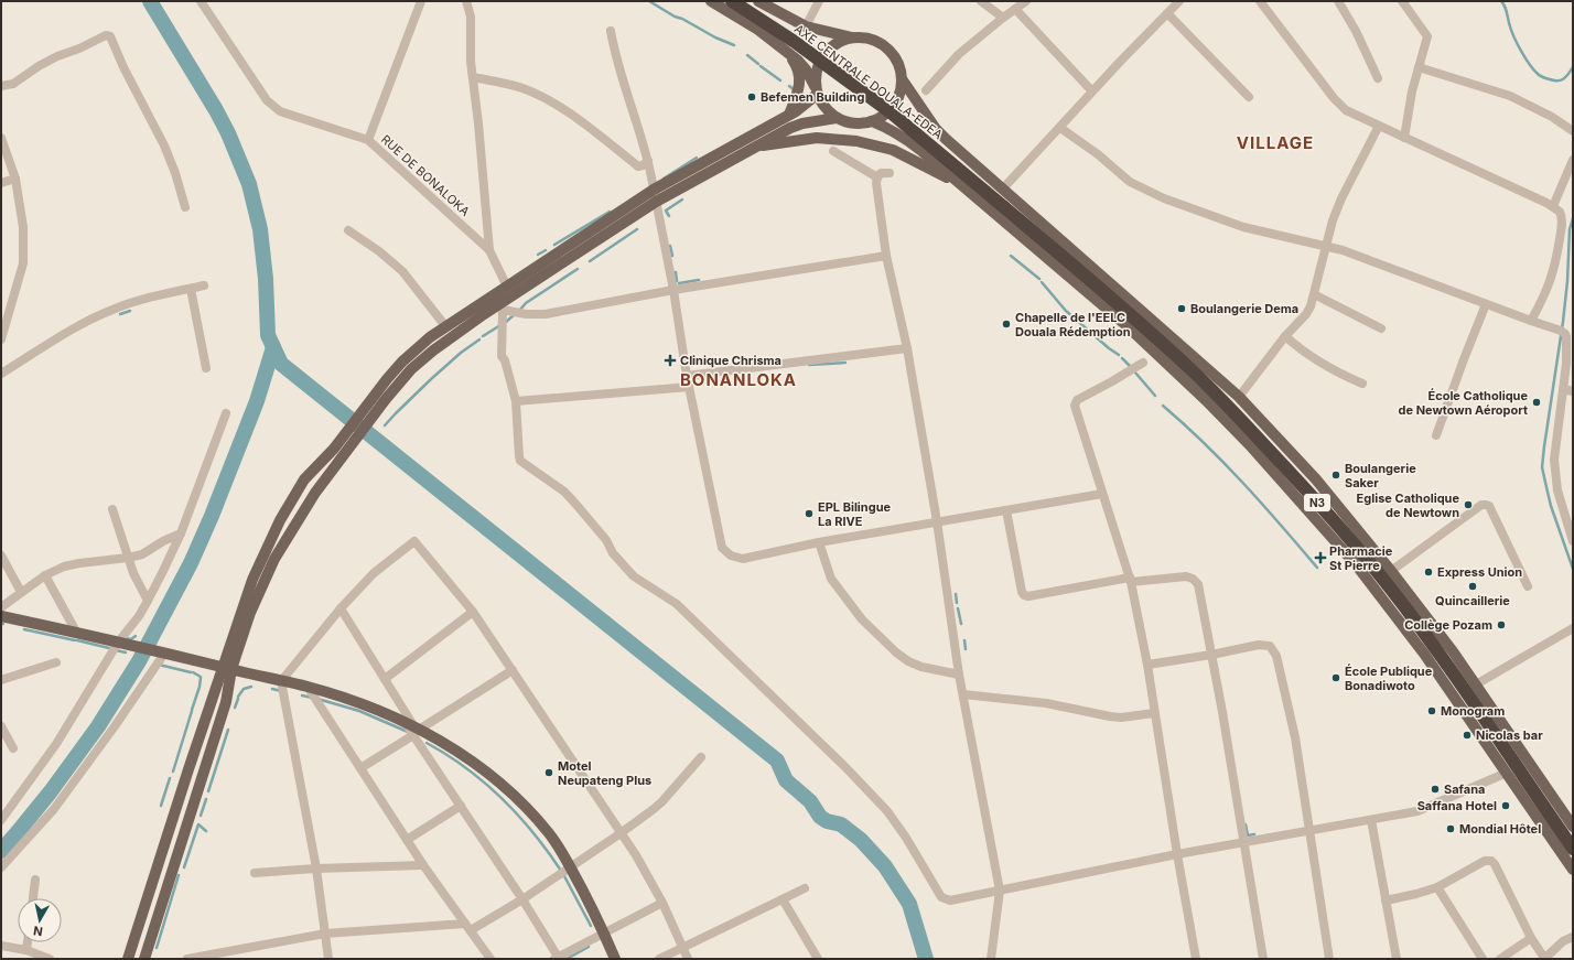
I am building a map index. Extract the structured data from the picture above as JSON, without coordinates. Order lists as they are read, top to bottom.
{
  "streets": {
    "highway": ["AXE CENTRALE DOUALA-EDEA", "N3"],
    "street": ["RUE DE BONALOKA"]
  },
  "districts": ["VILLAGE", "BONANLOKA"],
  "places": {
    "other": [
      "Befemen Building",
      "Boulangerie Dema",
      "Chapelle de l'EELC Douala Rédemption",
      "École Catholique de Newtown Aéroport",
      "Boulangerie Saker",
      "Eglise Catholique de Newtown",
      "EPL Bilingue La RIVE",
      "Express Union",
      "Quincaillerie",
      "Collège Pozam",
      "École Publique Bonadiwoto",
      "Monogram",
      "Nicolas bar",
      "Motel Neupateng Plus",
      "Safana",
      "Saffana Hotel",
      "Mondial Hôtel"
    ],
    "health": ["Clinique Chrisma", "Pharmacie St Pierre"]
  },
  "north": "bottom"
}
